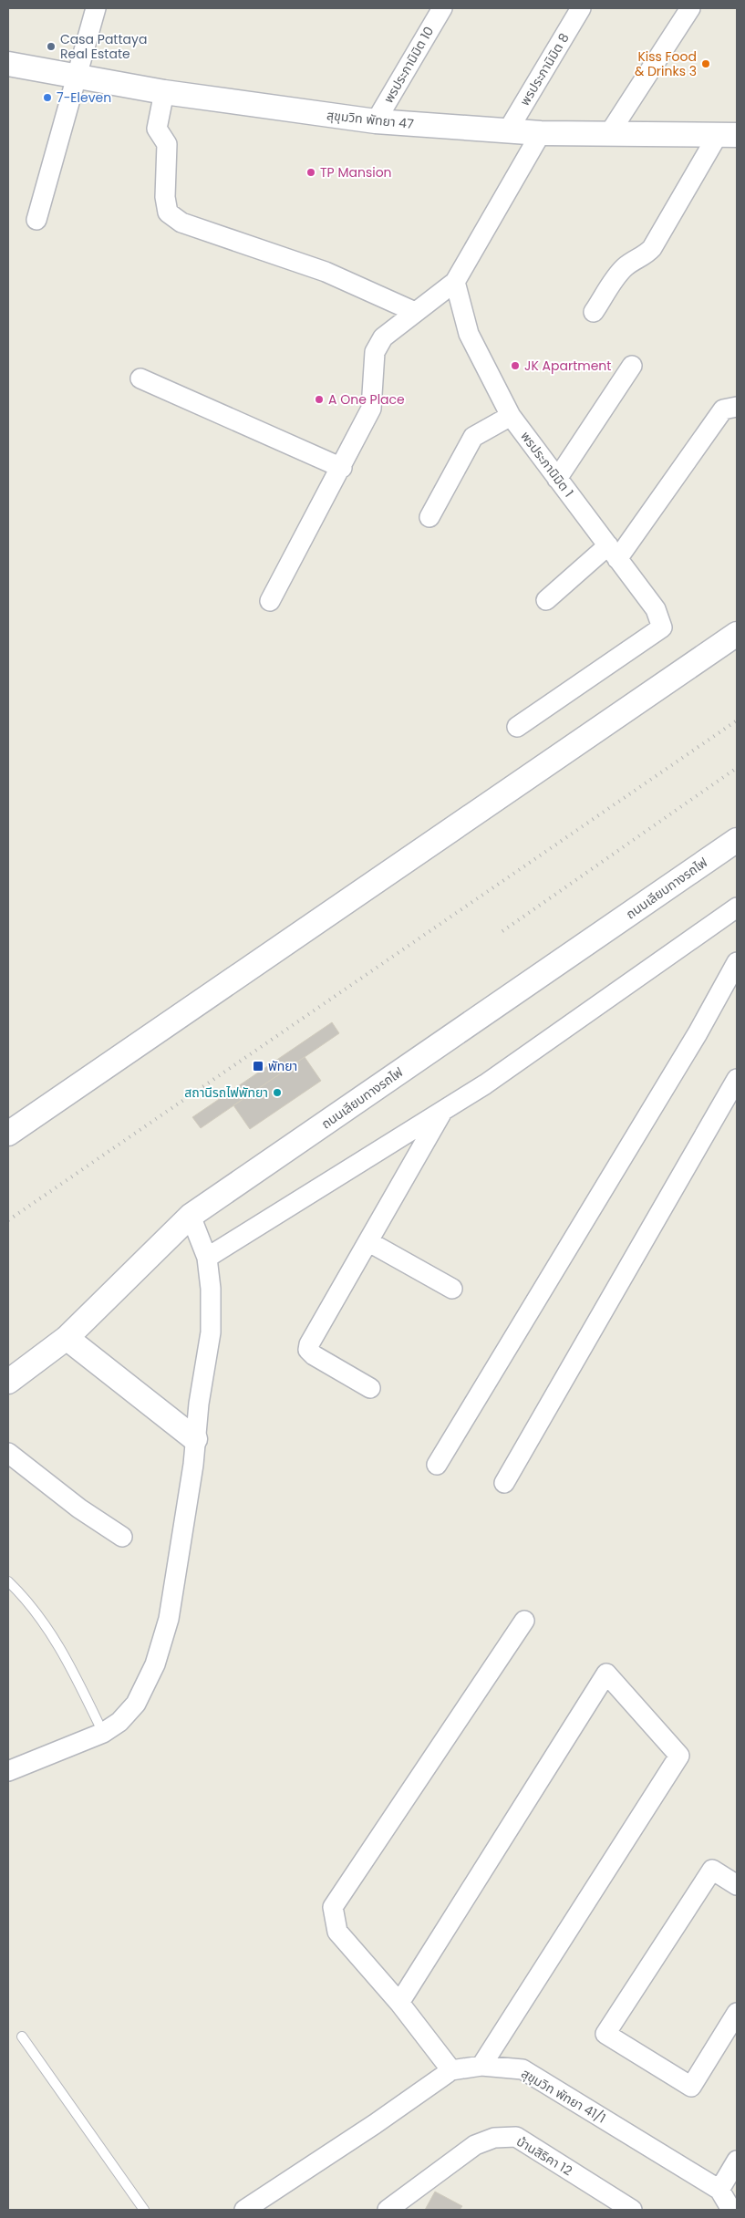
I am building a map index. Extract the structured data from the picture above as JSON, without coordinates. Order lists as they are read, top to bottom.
{
  "streets": {
    "street": [
      "พรประภานิมิต 10",
      "พรประภานิมิต 8",
      "สุขุมวิท พัทยา 47",
      "พรประภานิมิต 1",
      "ถนนเลียบทางรถไฟ",
      "สุขุมวิท พัทยา 41/1",
      "บ้านสิริคา 12"
    ]
  },
  "crossings": [
    ["พรประภานิมิต 10", "สุขุมวิท พัทยา 47"],
    ["พรประภานิมิต 8", "สุขุมวิท พัทยา 47"]
  ],
  "places": {
    "other": [
      "Casa Pattaya Real Estate",
      "Kiss Food & Drinks 3",
      "7-Eleven",
      "TP Mansion",
      "JK Apartment",
      "A One Place",
      "สถานีรถไฟพัทยา"
    ],
    "transit": ["พัทยา"]
  }
}
